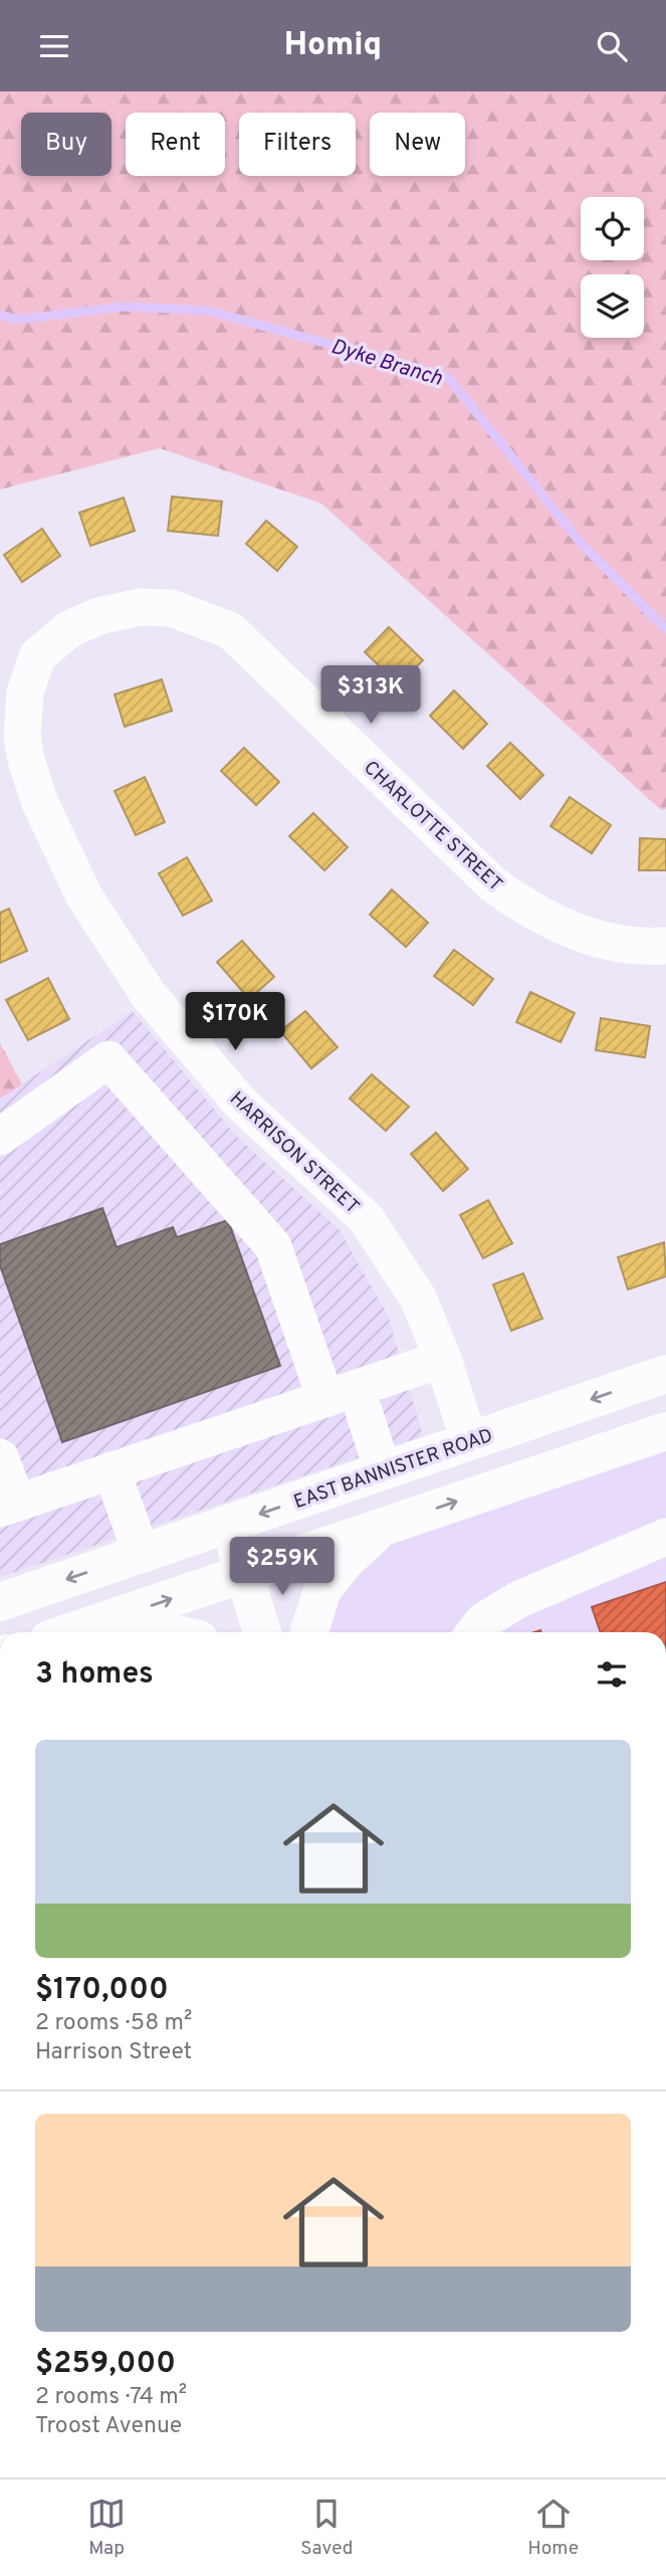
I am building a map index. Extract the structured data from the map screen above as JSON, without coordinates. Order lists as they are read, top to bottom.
{
  "streets": {
    "main road": ["EAST BANNISTER ROAD"],
    "street": ["CHARLOTTE STREET", "HARRISON STREET"]
  },
  "crossings": [
    ["CHARLOTTE STREET", "HARRISON STREET"],
    ["HARRISON STREET", "EAST BANNISTER ROAD"]
  ],
  "water": ["Dyke Branch"],
  "page": {
    "header": "Homiq",
    "chip": [
      "Buy",
      "Rent",
      "Filters",
      "New"
    ],
    "price": ["$313K", "$170K", "$259K"],
    "heading": "3 homes",
    "list": [
      {
        "name": "$170,000",
        "note": "2 rooms · 58 m² · Harrison Street"
      },
      {
        "name": "$259,000",
        "note": "2 rooms · 74 m² · Troost Avenue"
      }
    ],
    "tabs": ["Map", "Saved", "Home"]
  }
}
